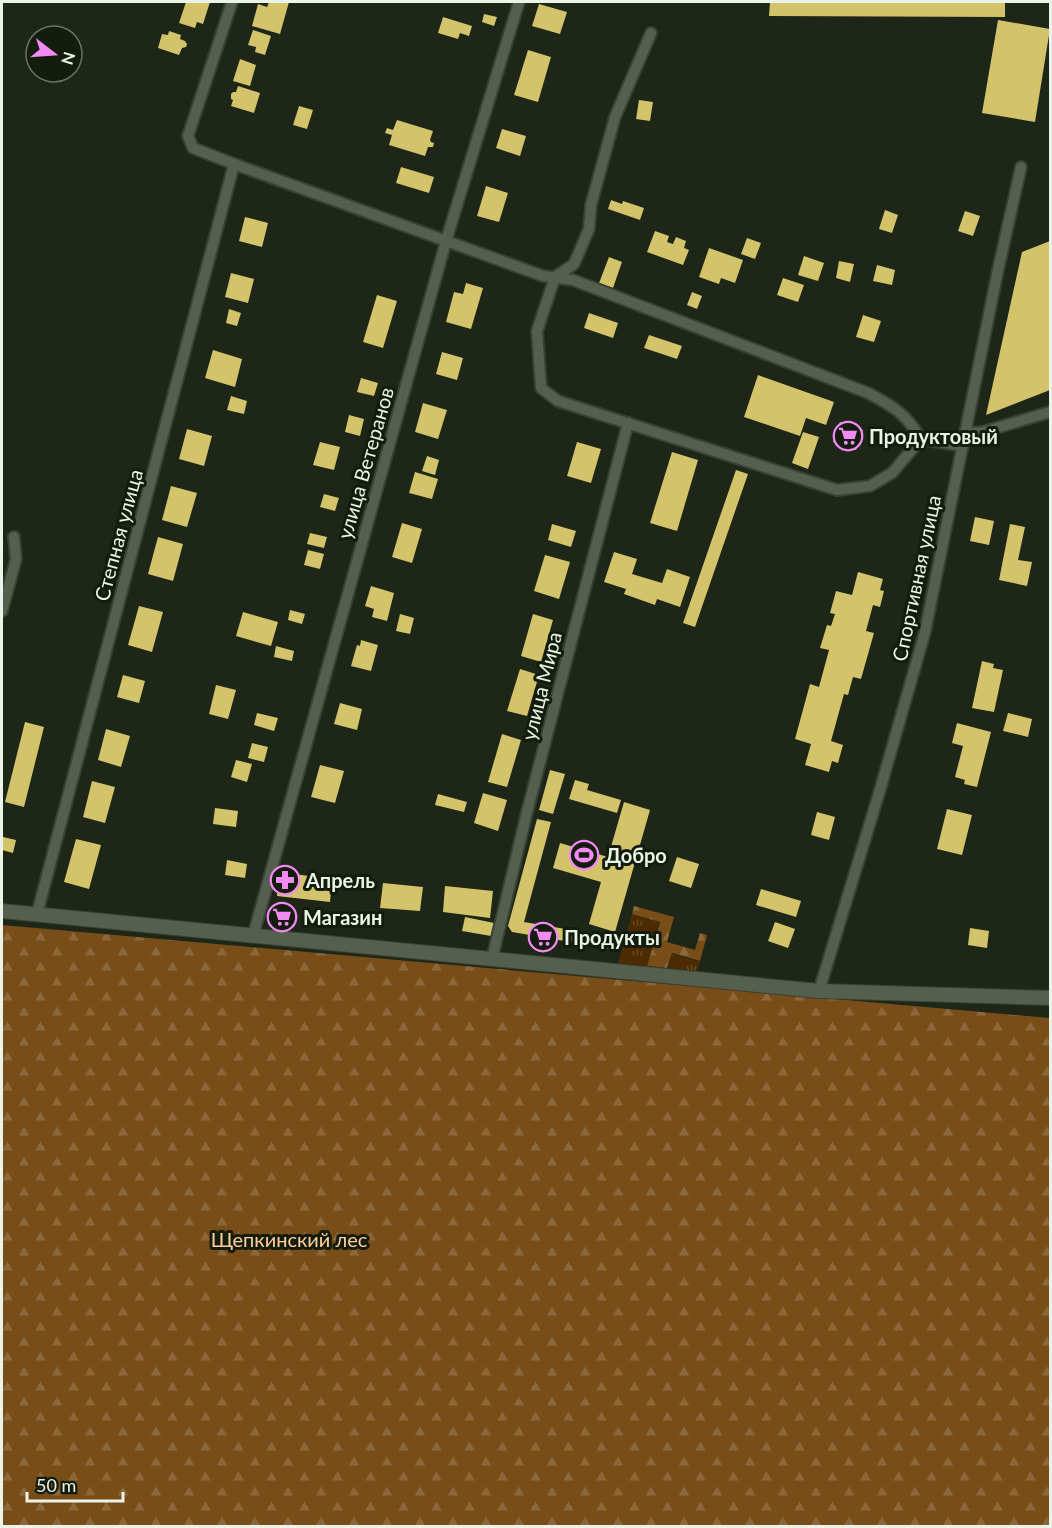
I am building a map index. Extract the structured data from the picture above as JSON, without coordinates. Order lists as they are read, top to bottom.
{
  "streets": {
    "street": [
      "улица Ветеранов",
      "Степная улица",
      "Спортивная улица",
      "улица Мира"
    ]
  },
  "parks": ["Щепкинский лес"],
  "places": {
    "supermarket": ["Продуктовый", "Магазин", "Продукты"],
    "sports": ["Добро"],
    "pharmacy": ["Апрель"]
  },
  "scale_bar": "50 m",
  "north": "right"
}
